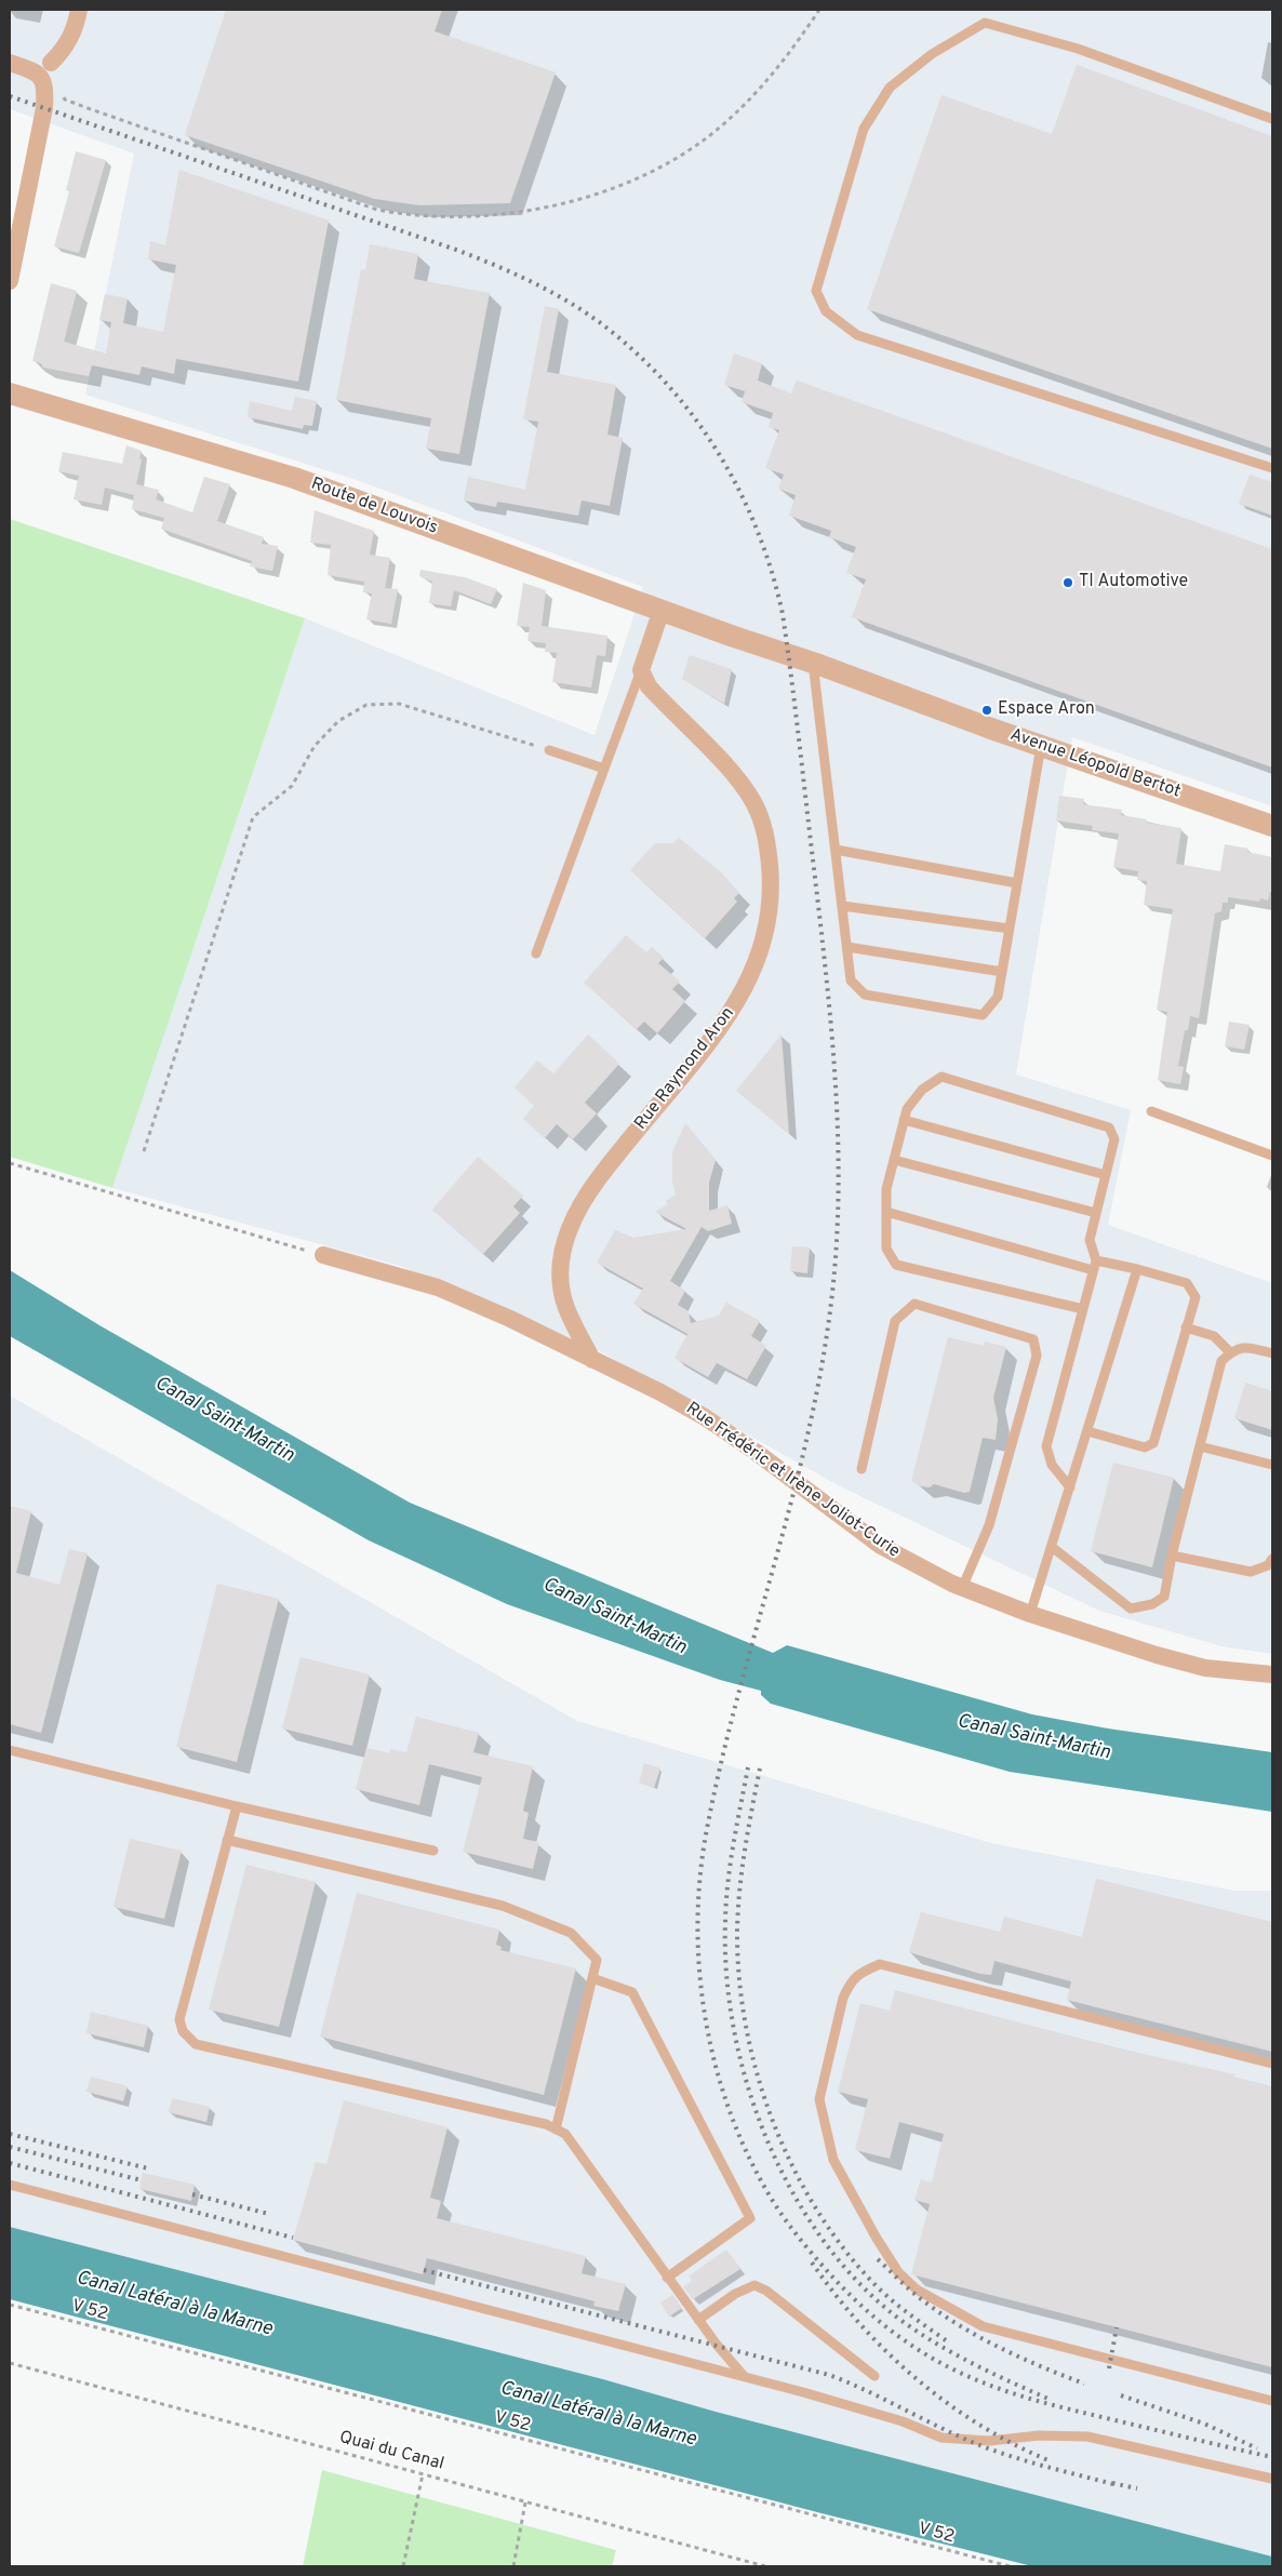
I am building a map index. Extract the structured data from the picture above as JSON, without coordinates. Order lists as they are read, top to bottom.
{
  "streets": {
    "street": [
      "Route de Louvois",
      "Avenue Léopold Bertot",
      "Rue Raymond Aron",
      "Rue Frédéric et Irène Joliot-Curie"
    ],
    "path": ["V 52", "Quai du Canal"]
  },
  "crossings": [
    ["Route de Louvois", "Avenue Léopold Bertot"],
    ["Rue Raymond Aron", "Rue Frédéric et Irène Joliot-Curie"]
  ],
  "water": ["Canal Saint-Martin", "Canal Latéral à la Marne"],
  "places": ["TI Automotive", "Espace Aron"]
}
